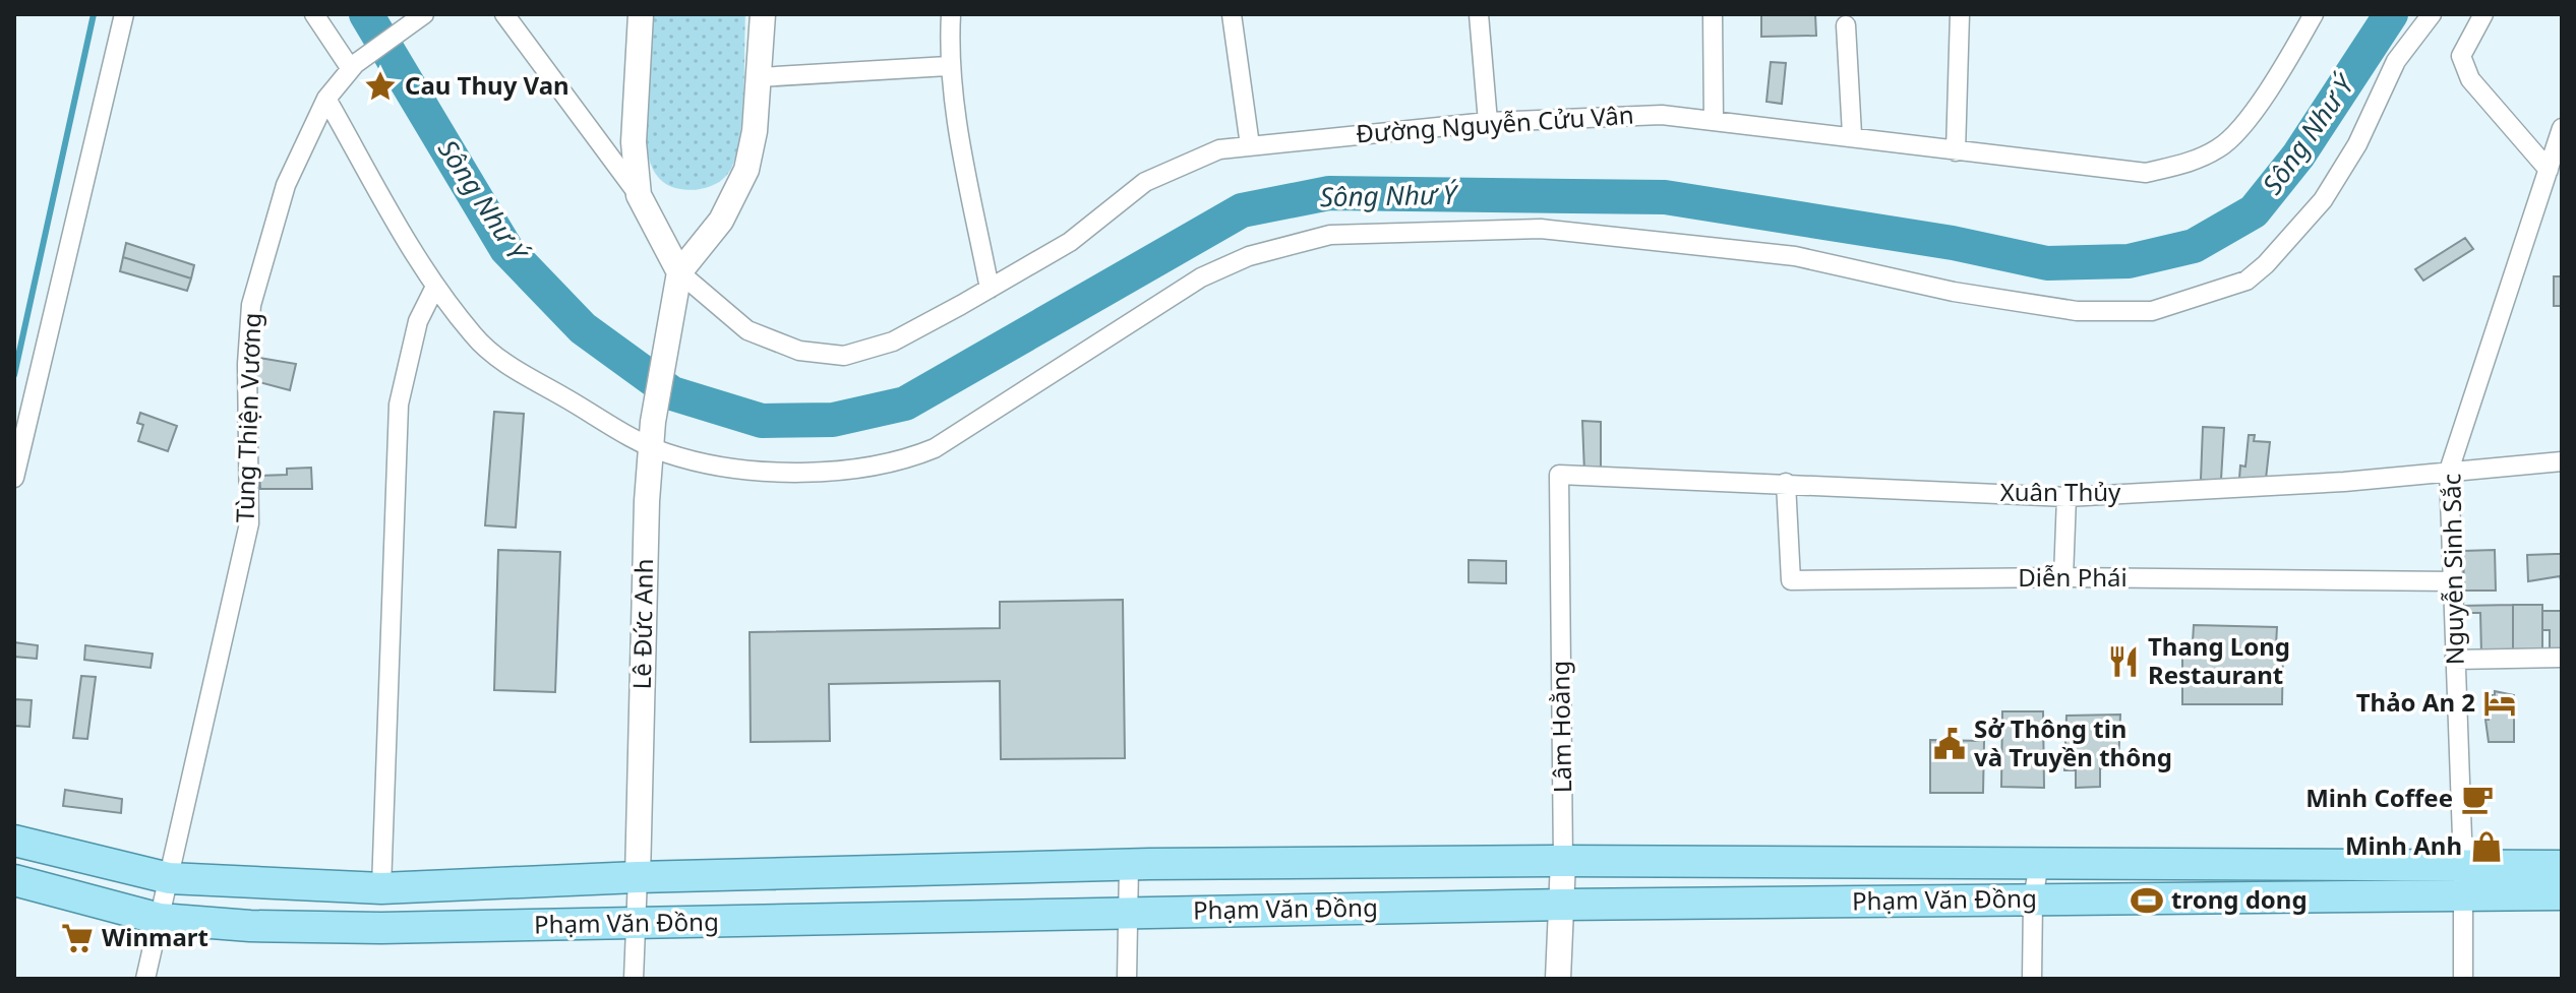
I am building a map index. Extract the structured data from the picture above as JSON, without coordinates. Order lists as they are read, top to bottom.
{
  "streets": {
    "main road": ["Phạm Văn Đồng"],
    "street": [
      "Đường Nguyễn Cửu Vân",
      "Tùng Thiện Vương",
      "Xuân Thủy",
      "Nguyễn Sinh Sắc",
      "Diễn Phái",
      "Lê Đức Anh",
      "Lâm Hoằng"
    ]
  },
  "crossings": [
    ["Đường Nguyễn Cửu Vân", "Lê Đức Anh"],
    ["Tùng Thiện Vương", "Phạm Văn Đồng"],
    ["Xuân Thủy", "Nguyễn Sinh Sắc"],
    ["Xuân Thủy", "Diễn Phái"],
    ["Xuân Thủy", "Lâm Hoằng"],
    ["Nguyễn Sinh Sắc", "Diễn Phái"],
    ["Nguyễn Sinh Sắc", "Phạm Văn Đồng"],
    ["Lê Đức Anh", "Phạm Văn Đồng"],
    ["Lâm Hoằng", "Phạm Văn Đồng"]
  ],
  "water": ["Sông Như Ý"],
  "places": {
    "place": ["Cau Thuy Van"],
    "restaurant": ["Thang Long Restaurant"],
    "hotel": ["Thảo An 2"],
    "public building": ["Sở Thông tin và Truyền thông"],
    "cafe": ["Minh Coffee"],
    "shop": ["Minh Anh"],
    "sports": ["trong dong"],
    "supermarket": ["Winmart"]
  }
}
